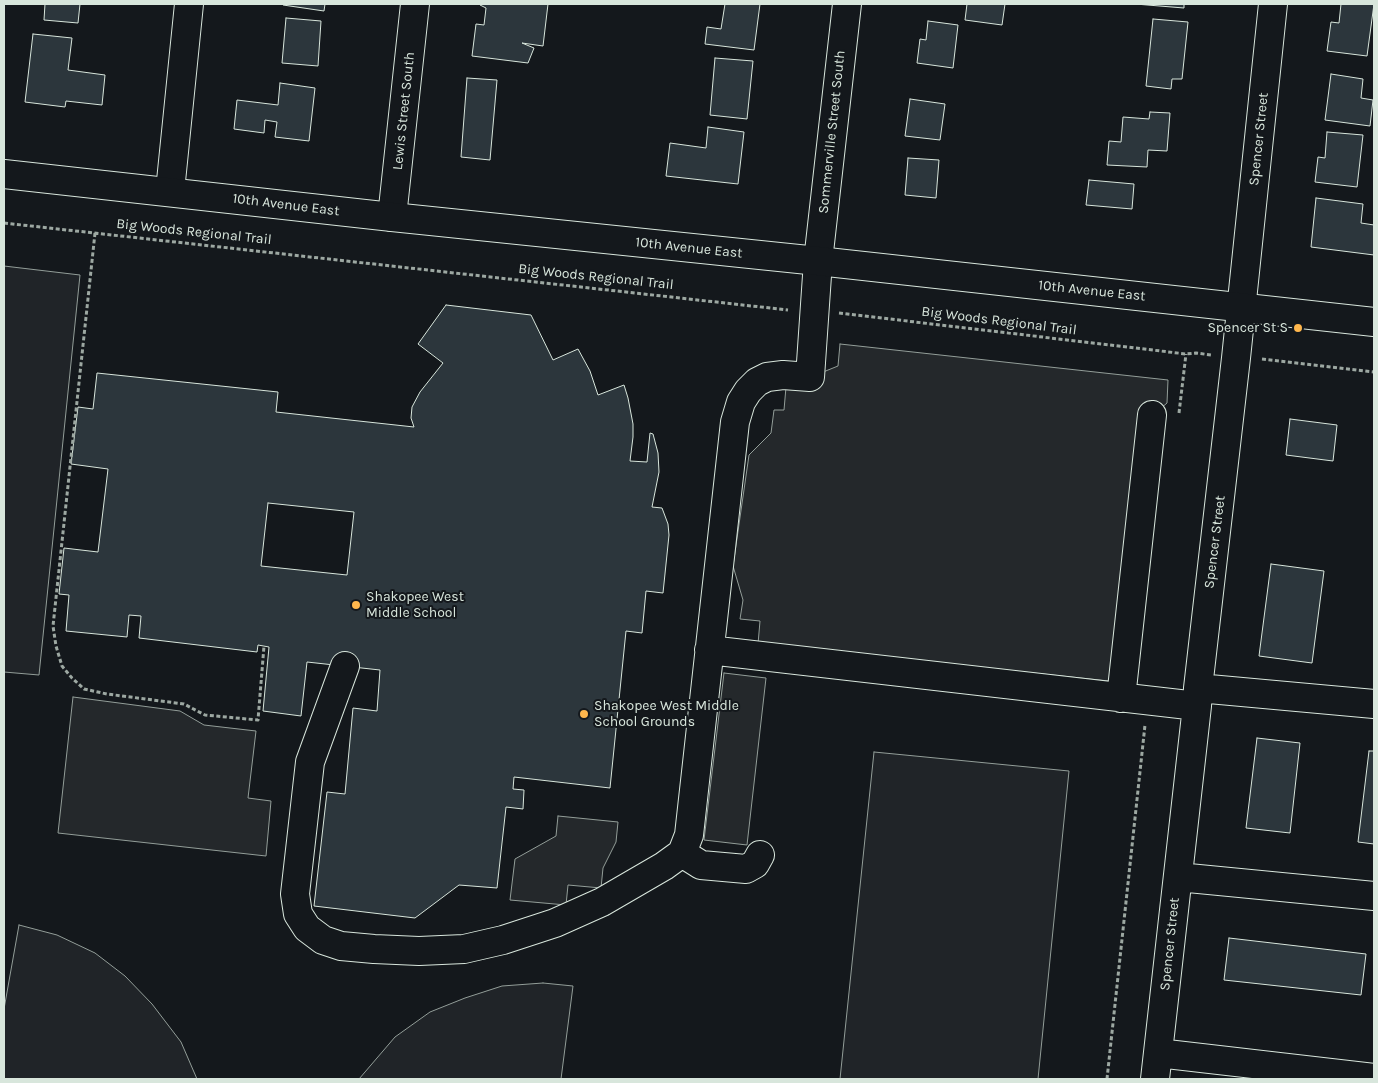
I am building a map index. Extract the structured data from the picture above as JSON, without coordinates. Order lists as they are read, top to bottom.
{
  "streets": {
    "street": [
      "Lewis Street South",
      "Sommerville Street South",
      "Spencer Street",
      "10th Avenue East"
    ],
    "path": ["Big Woods Regional Trail"]
  },
  "crossings": [
    ["Lewis Street South", "10th Avenue East"],
    ["Sommerville Street South", "10th Avenue East"],
    ["Sommerville Street South", "Big Woods Regional Trail"],
    ["Spencer Street", "10th Avenue East"],
    ["Spencer Street", "Big Woods Regional Trail"]
  ],
  "places": ["Spencer St S", "Shakopee West Middle School", "Shakopee West Middle School Grounds"]
}
